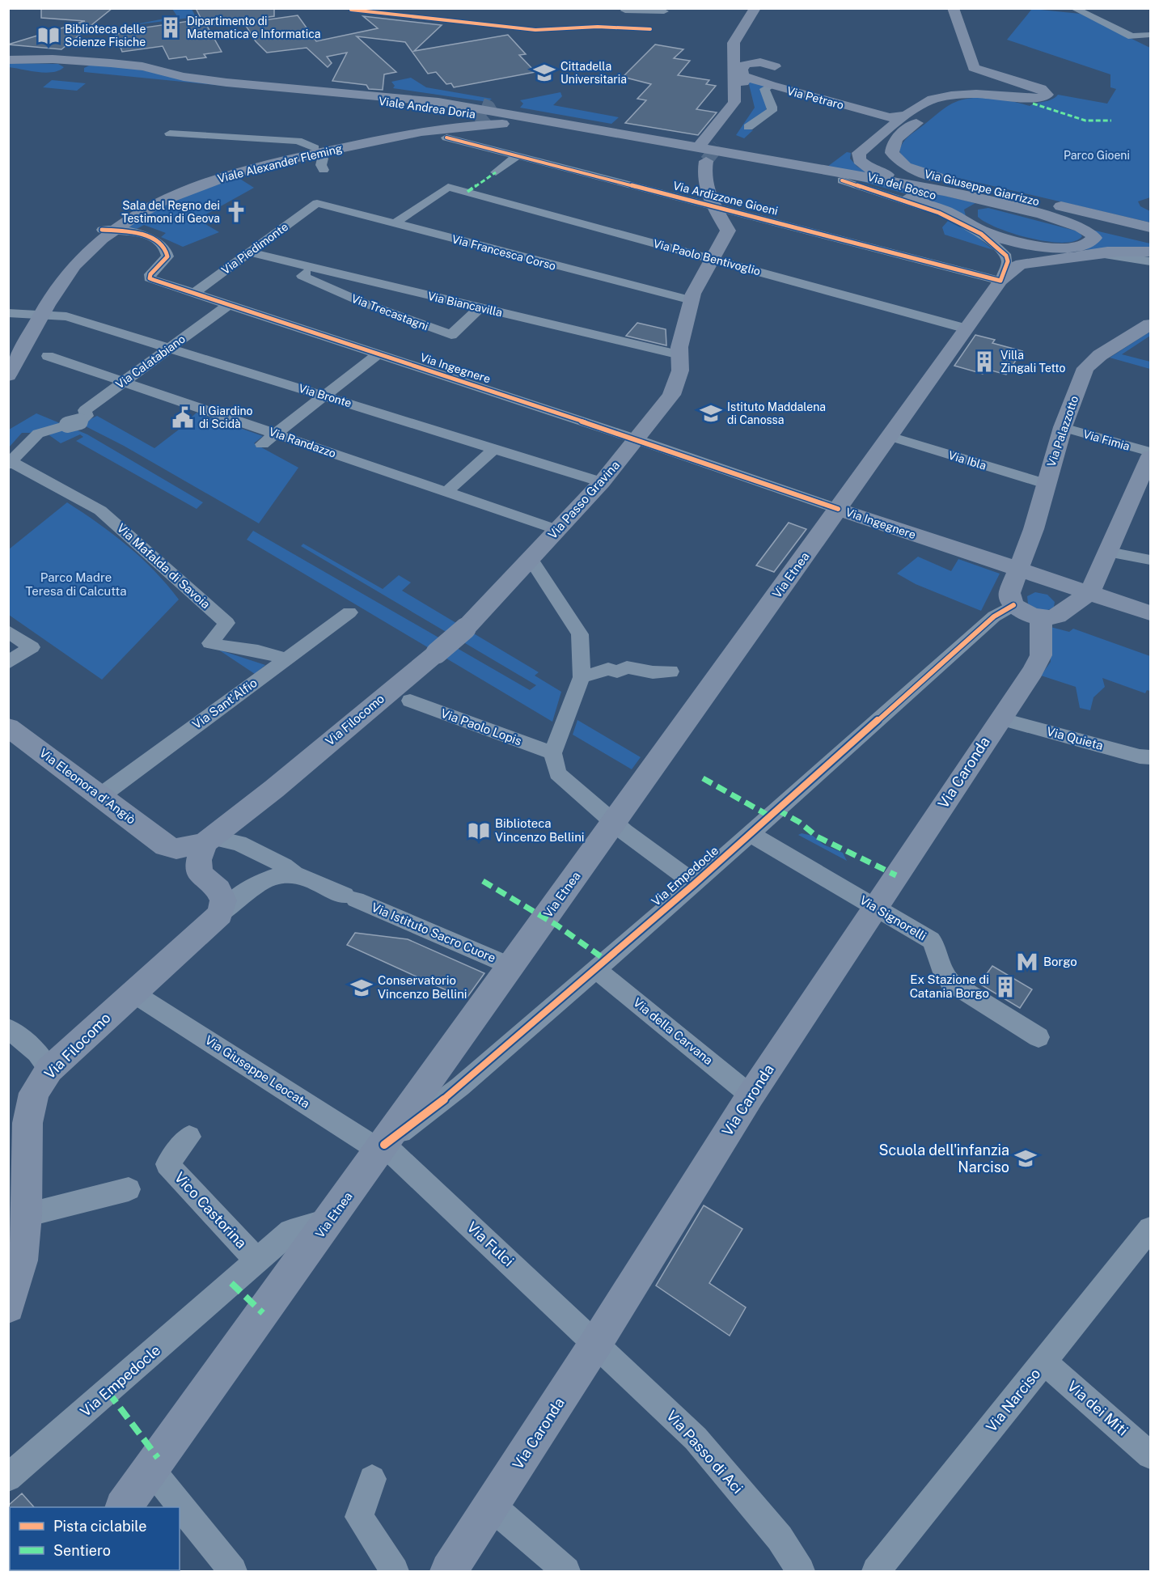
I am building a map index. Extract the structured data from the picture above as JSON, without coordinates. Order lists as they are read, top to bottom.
{
  "streets": {
    "main road": [
      "Via Petraro",
      "Viale Andrea Doria",
      "Viale Alexander Fleming",
      "Via del Bosco",
      "Via Giuseppe Giarrizzo",
      "Via Ingegnere",
      "Via Palazzotto",
      "Via Passo Gravina",
      "Via Etnea",
      "Via Filocomo",
      "Via Caronda",
      "Via Eleonora d'Angiò"
    ],
    "street": [
      "Via Ardizzone Gioeni",
      "Via Piedimonte",
      "Via Francesca Corso",
      "Via Paolo Bentivoglio",
      "Via Biancavilla",
      "Via Trecastagni",
      "Via Calatabiano",
      "Via Bronte",
      "Via Fimia",
      "Via Randazzo",
      "Via Ibla",
      "Via Mafalda di Savoia",
      "Via Sant'Alfio",
      "Via Paolo Lopis",
      "Via Quieta",
      "Via Empedocle",
      "Via Signorelli",
      "Via Istituto Sacro Cuore",
      "Via della Carvana",
      "Via Giuseppe Leocata",
      "Vico Castorina",
      "Via Fulci",
      "Via Narciso",
      "Via dei Miti",
      "Via Passo di Aci"
    ]
  },
  "crossings": [
    ["Via Petraro", "Via del Bosco"],
    ["Viale Andrea Doria", "Viale Alexander Fleming"],
    ["Viale Andrea Doria", "Via del Bosco"],
    ["Viale Alexander Fleming", "Via Ingegnere"],
    ["Viale Alexander Fleming", "Via Bronte"],
    ["Via del Bosco", "Via Giuseppe Giarrizzo"],
    ["Via Ardizzone Gioeni", "Via Passo Gravina"],
    ["Via Ardizzone Gioeni", "Via Etnea"],
    ["Via Piedimonte", "Via Francesca Corso"],
    ["Via Piedimonte", "Via Biancavilla"],
    ["Via Piedimonte", "Via Ingegnere"],
    ["Via Francesca Corso", "Via Paolo Bentivoglio"],
    ["Via Francesca Corso", "Via Passo Gravina"],
    ["Via Paolo Bentivoglio", "Via Passo Gravina"],
    ["Via Paolo Bentivoglio", "Via Etnea"],
    ["Via Biancavilla", "Via Trecastagni"],
    ["Via Biancavilla", "Via Passo Gravina"],
    ["Via Calatabiano", "Via Ingegnere"],
    ["Via Calatabiano", "Via Bronte"],
    ["Via Calatabiano", "Via Randazzo"],
    ["Via Calatabiano", "Via Mafalda di Savoia"],
    ["Via Ingegnere", "Via Palazzotto"],
    ["Via Ingegnere", "Via Passo Gravina"],
    ["Via Ingegnere", "Via Etnea"],
    ["Via Bronte", "Via Passo Gravina"],
    ["Via Palazzotto", "Via Fimia"],
    ["Via Palazzotto", "Via Ibla"],
    ["Via Palazzotto", "Via Empedocle"],
    ["Via Randazzo", "Via Passo Gravina"],
    ["Via Ibla", "Via Etnea"],
    ["Via Passo Gravina", "Via Filocomo"],
    ["Via Mafalda di Savoia", "Via Sant'Alfio"],
    ["Via Etnea", "Via Empedocle"],
    ["Via Etnea", "Via Istituto Sacro Cuore"],
    ["Via Etnea", "Via Giuseppe Leocata"],
    ["Via Etnea", "Via Fulci"],
    ["Via Sant'Alfio", "Via Eleonora d'Angiò"],
    ["Via Filocomo", "Via Eleonora d'Angiò"],
    ["Via Filocomo", "Via Istituto Sacro Cuore"],
    ["Via Filocomo", "Via Giuseppe Leocata"],
    ["Via Quieta", "Via Caronda"],
    ["Via Caronda", "Via Signorelli"],
    ["Via Caronda", "Via della Carvana"],
    ["Via Caronda", "Via Fulci"],
    ["Via Caronda", "Via Passo di Aci"],
    ["Via Eleonora d'Angiò", "Via Istituto Sacro Cuore"],
    ["Via Empedocle", "Via Signorelli"],
    ["Via Empedocle", "Via della Carvana"],
    ["Via Empedocle", "Via Giuseppe Leocata"],
    ["Via Empedocle", "Vico Castorina"],
    ["Via Empedocle", "Via Fulci"],
    ["Via Giuseppe Leocata", "Via Fulci"],
    ["Via Fulci", "Via Passo di Aci"],
    ["Via Narciso", "Via dei Miti"]
  ],
  "parks": ["Parco Gioeni", "Parco Madre Teresa di Calcutta"],
  "places": {
    "building": ["Dipartimento di Matematica e Informatica", "Villa Zingali Tetto", "Ex Stazione di Catania Borgo"],
    "library": ["Biblioteca delle Scienze Fisiche", "Biblioteca Vincenzo Bellini"],
    "school or university": [
      "Cittadella Universitaria",
      "Istituto Maddalena di Canossa",
      "Conservatorio Vincenzo Bellini",
      "Scuola dell'infanzia Narciso"
    ],
    "church": ["Sala del Regno dei Testimoni di Geova"],
    "public building": ["Il Giardino di Scidà"],
    "metro station": ["Borgo"]
  },
  "legend": ["Pista ciclabile", "Sentiero"]
}
